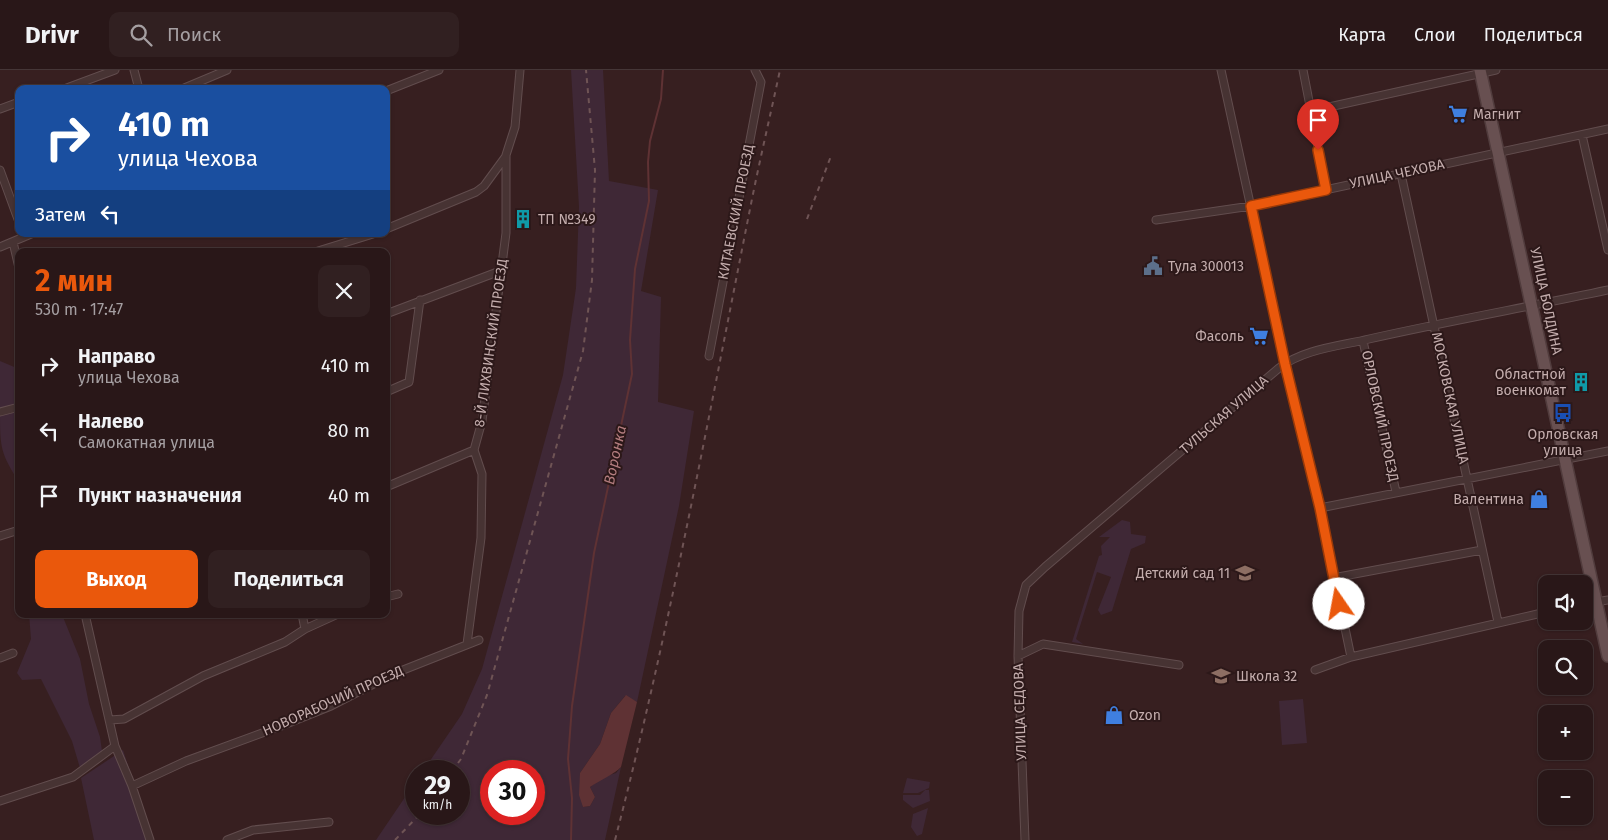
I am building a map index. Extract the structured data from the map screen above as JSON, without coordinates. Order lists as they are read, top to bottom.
{
  "streets": {
    "main road": ["УЛИЦА БОЛДИНА"],
    "street": [
      "УЛИЦА ЧЕХОВА",
      "КИТАЕВСКИЙ ПРОЕЗД",
      "8-Й ЛИХВИНСКИЙ ПРОЕЗД",
      "МОСКОВСКАЯ УЛИЦА",
      "ТУЛЬСКАЯ УЛИЦА",
      "ОРЛОВСКИЙ ПРОЕЗД",
      "НОВОРАБОЧИЙ ПРОЕЗД",
      "УЛИЦА СЕДОВА"
    ]
  },
  "crossings": [
    ["УЛИЦА ЧЕХОВА", "УЛИЦА БОЛДИНА"],
    ["УЛИЦА ЧЕХОВА", "МОСКОВСКАЯ УЛИЦА"],
    ["УЛИЦА БОЛДИНА", "ТУЛЬСКАЯ УЛИЦА"],
    ["МОСКОВСКАЯ УЛИЦА", "ТУЛЬСКАЯ УЛИЦА"],
    ["ТУЛЬСКАЯ УЛИЦА", "ОРЛОВСКИЙ ПРОЕЗД"],
    ["ТУЛЬСКАЯ УЛИЦА", "УЛИЦА СЕДОВА"]
  ],
  "water": ["Воронка"],
  "places": {
    "supermarket": ["Магнит", "Фасоль"],
    "building": ["ТП №349", "Областной военкомат"],
    "public building": ["Тула 300013"],
    "bus stop": ["Орловская улица"],
    "shop": ["Валентина", "Ozon"],
    "school or university": ["Детский сад 11", "Школа 32"]
  },
  "page": {
    "header": "Drivr",
    "search": "Поиск",
    "nav": ["Карта", "Слои", "Поделиться"],
    "turn": ["410 m", "улица Чехова"],
    "then": "Затем",
    "heading": ["2 мин", "530 m · 17:47"],
    "list": [
      {
        "name": "Направо",
        "note": "улица Чехова",
        "value": "410 m"
      },
      {
        "name": "Налево",
        "note": "Самокатная улица",
        "value": "80 m"
      },
      {
        "name": "Пункт назначения",
        "value": "40 m"
      }
    ],
    "buttons": ["Выход", "Поделиться"],
    "map_buttons": ["+", "−"],
    "speed": "29 km/h",
    "limit": "30"
  }
}
